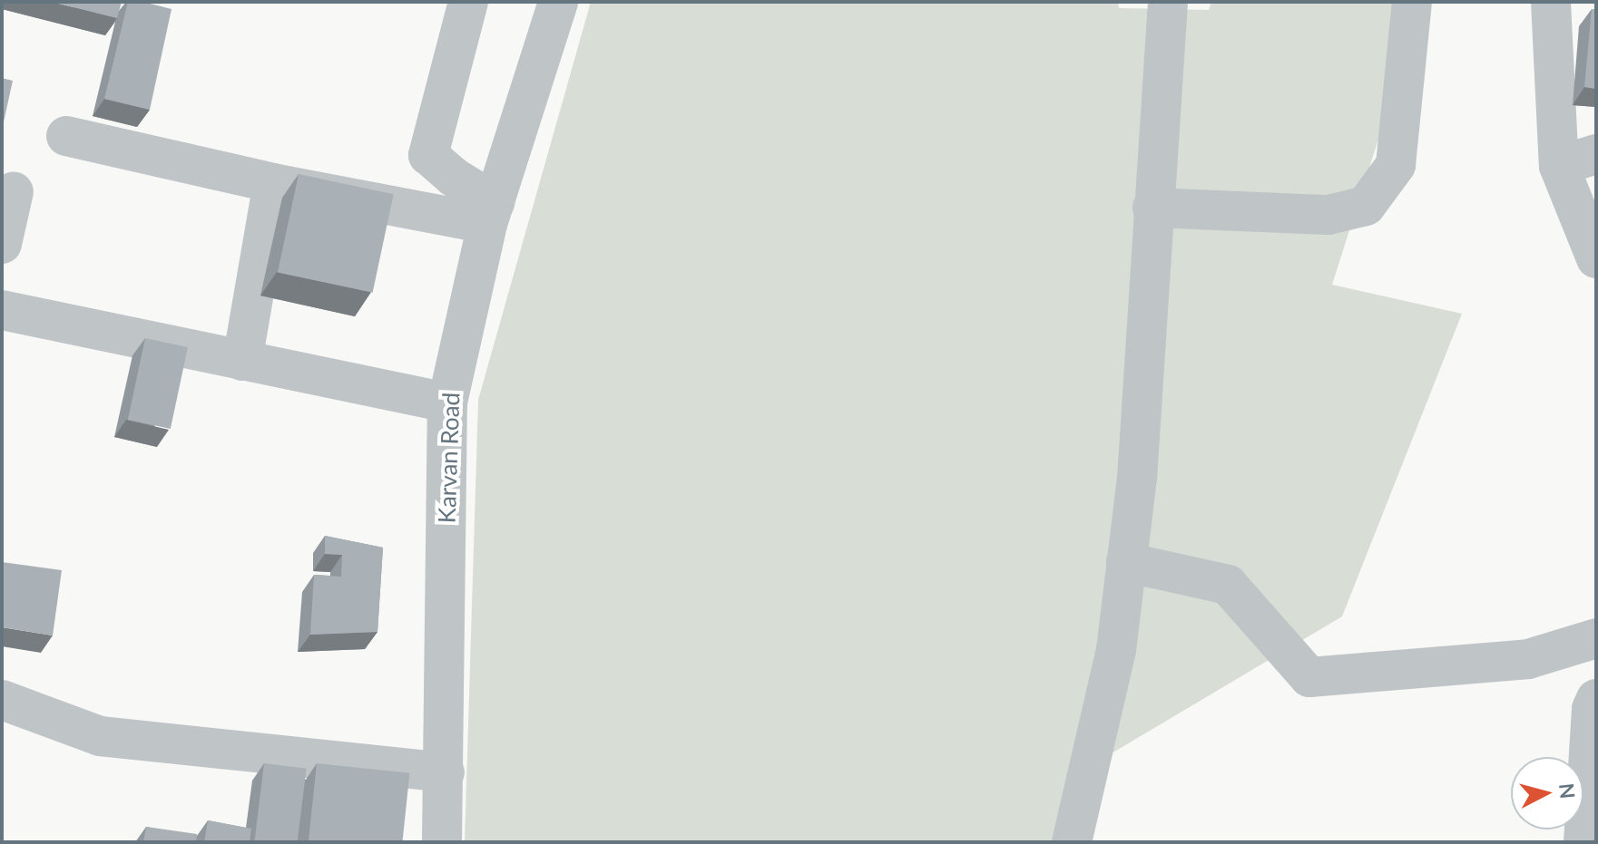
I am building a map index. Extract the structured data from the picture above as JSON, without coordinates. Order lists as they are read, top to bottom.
{
  "streets": {
    "street": ["Karvan Road"]
  },
  "north": "right"
}
